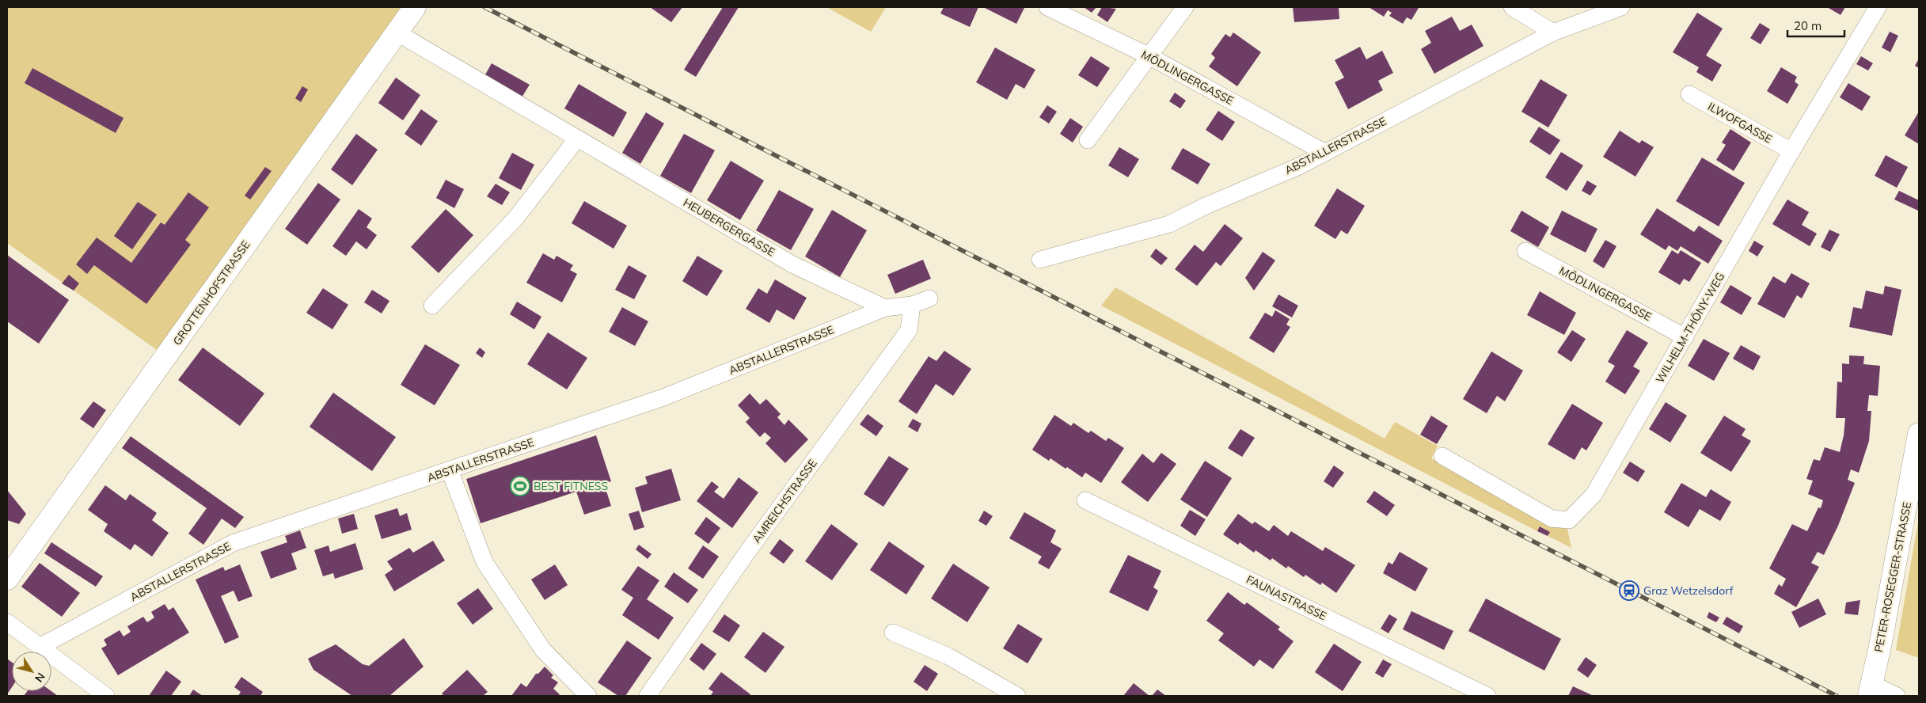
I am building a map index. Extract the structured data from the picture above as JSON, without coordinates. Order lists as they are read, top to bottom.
{
  "streets": {
    "main road": ["GROTTENHOFSTRASSE", "PETER-ROSEGGER-STRASSE"],
    "street": [
      "MÖDLINGERGASSE",
      "ILWOFGASSE",
      "ABSTALLERSTRASSE",
      "HEUBERGERGASSE",
      "WILHELM-THÖNY-WEG",
      "AMREICHSTRASSE",
      "FAUNASTRASSE"
    ]
  },
  "crossings": [
    ["MÖDLINGERGASSE", "ABSTALLERSTRASSE"],
    ["MÖDLINGERGASSE", "WILHELM-THÖNY-WEG"],
    ["ILWOFGASSE", "WILHELM-THÖNY-WEG"],
    ["ABSTALLERSTRASSE", "HEUBERGERGASSE"],
    ["ABSTALLERSTRASSE", "AMREICHSTRASSE"],
    ["HEUBERGERGASSE", "GROTTENHOFSTRASSE"]
  ],
  "places": {
    "sports": ["BEST FITNESS"],
    "station": ["Graz Wetzelsdorf"]
  },
  "scale_bar": "20 m",
  "north": "bottom right"
}
